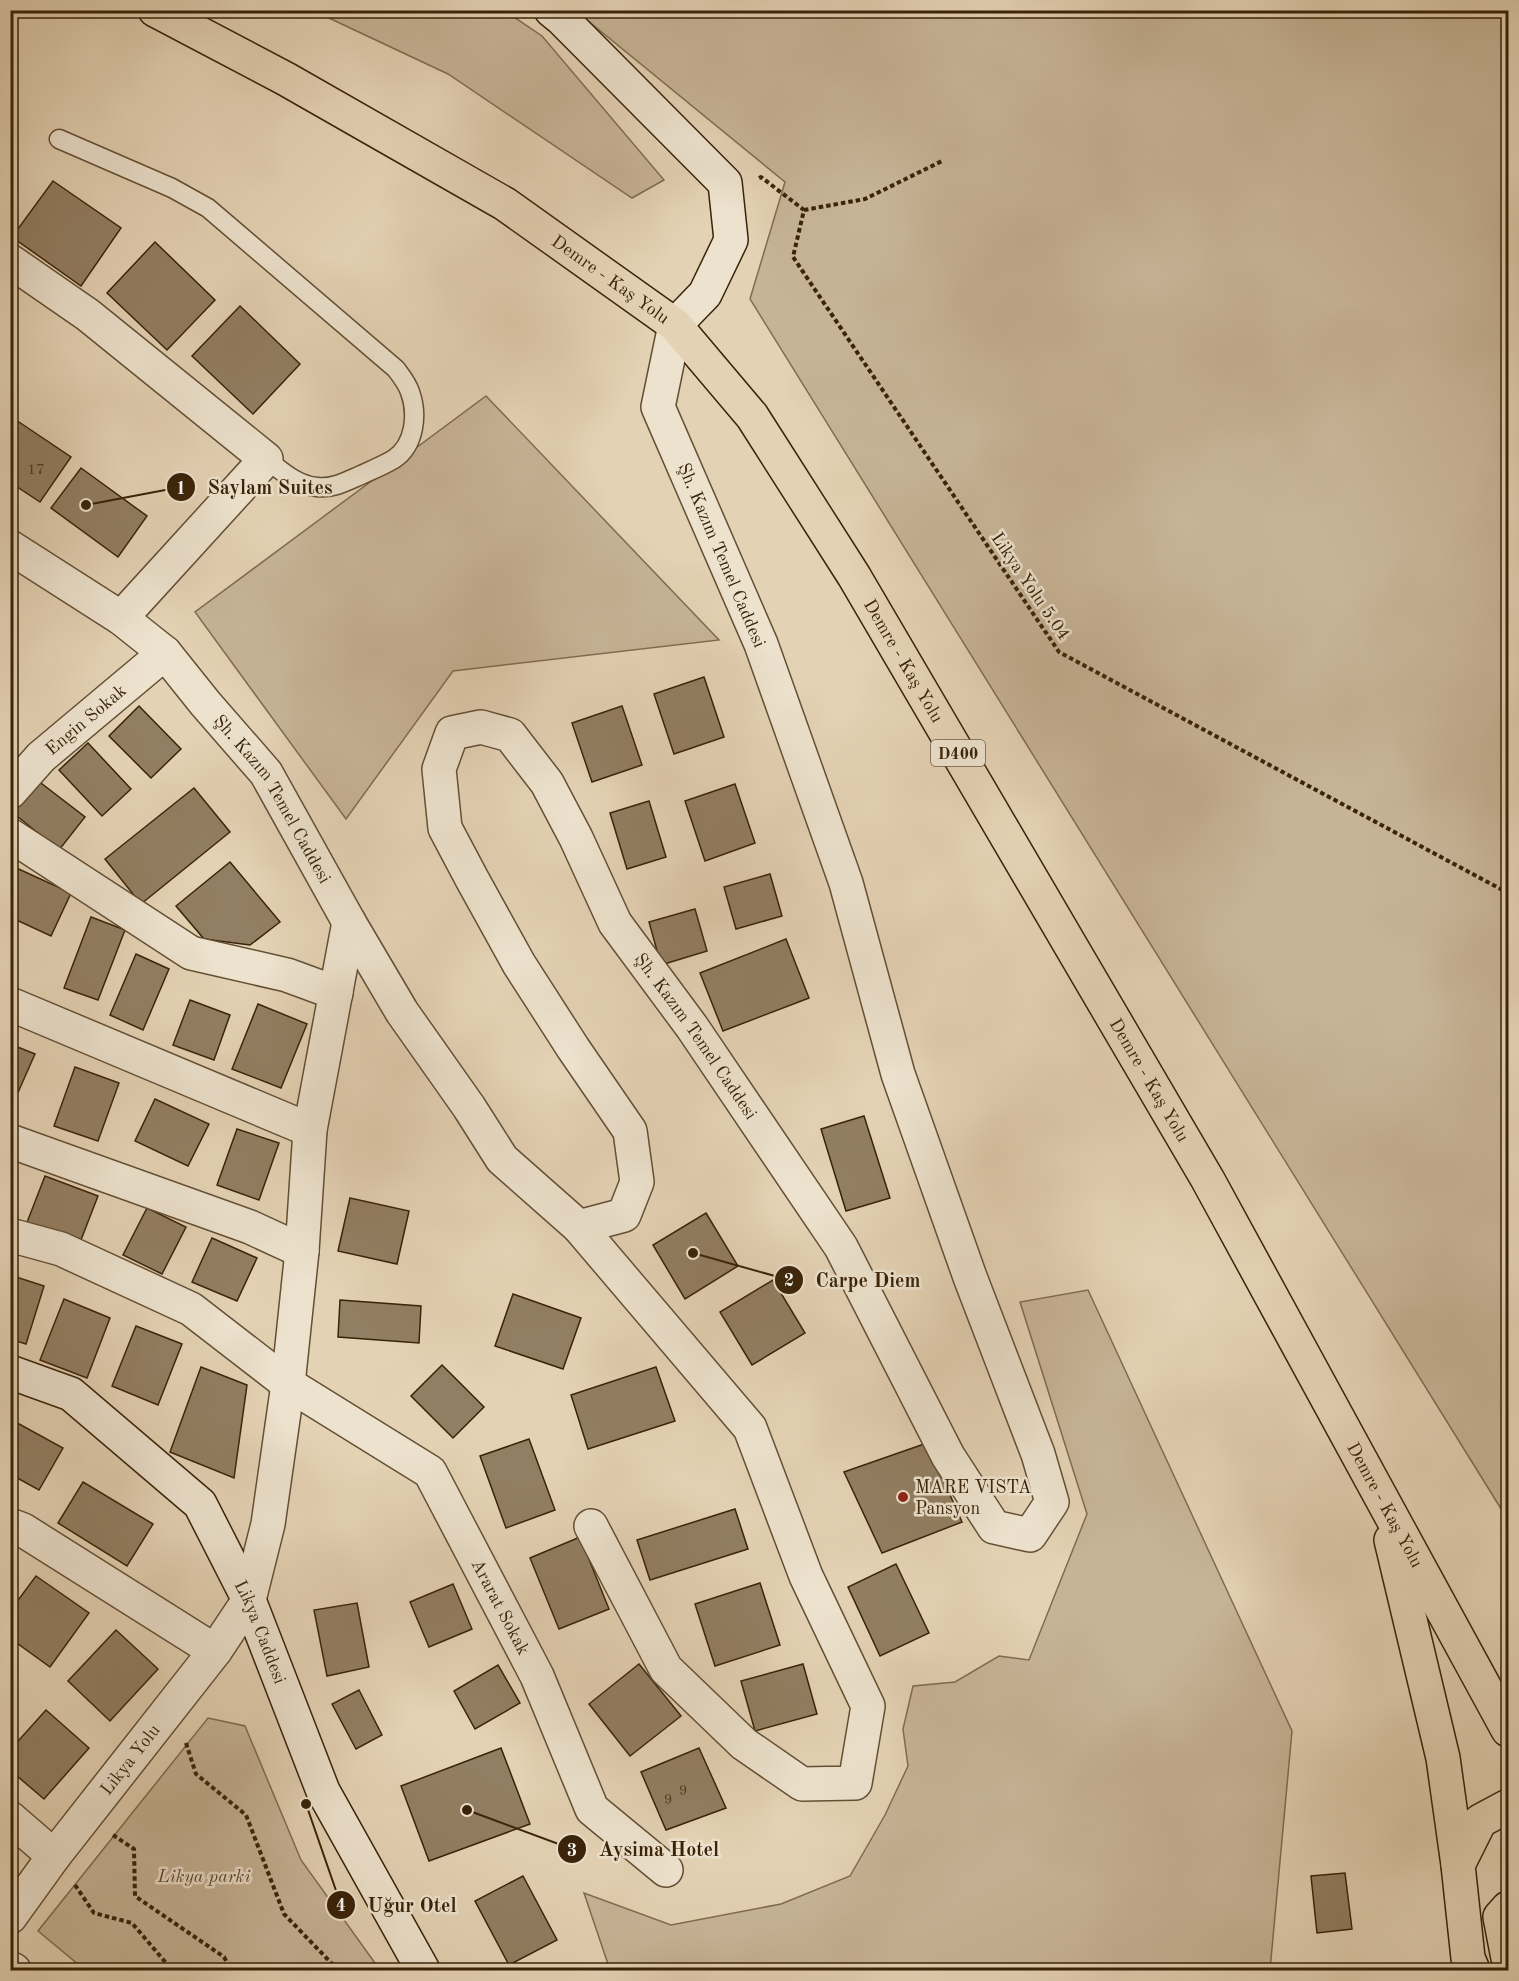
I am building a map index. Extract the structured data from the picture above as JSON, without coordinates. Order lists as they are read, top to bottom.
{
  "streets": {
    "highway": ["Demre - Kaş Yolu", "D400"],
    "street": [
      "Şh. Kazım Temel Caddesi",
      "Engin Sokak",
      "Ararat Sokak",
      "Likya Caddesi",
      "Likya Yolu"
    ],
    "path": ["Likya Yolu 5.04"]
  },
  "crossings": [
    ["Demre - Kaş Yolu", "Şh. Kazım Temel Caddesi"],
    ["Şh. Kazım Temel Caddesi", "Engin Sokak"],
    ["Şh. Kazım Temel Caddesi", "Likya Yolu"],
    ["Ararat Sokak", "Likya Yolu"],
    ["Likya Caddesi", "Likya Yolu"]
  ],
  "parks": ["Likya parki"],
  "places": [
    "Saylam Suites",
    "Carpe Diem",
    "MARE VISTA Pansyon",
    "Uğur Otel",
    "Aysima Hotel"
  ],
  "house_numbers": ["17", "9", "9"]
}
